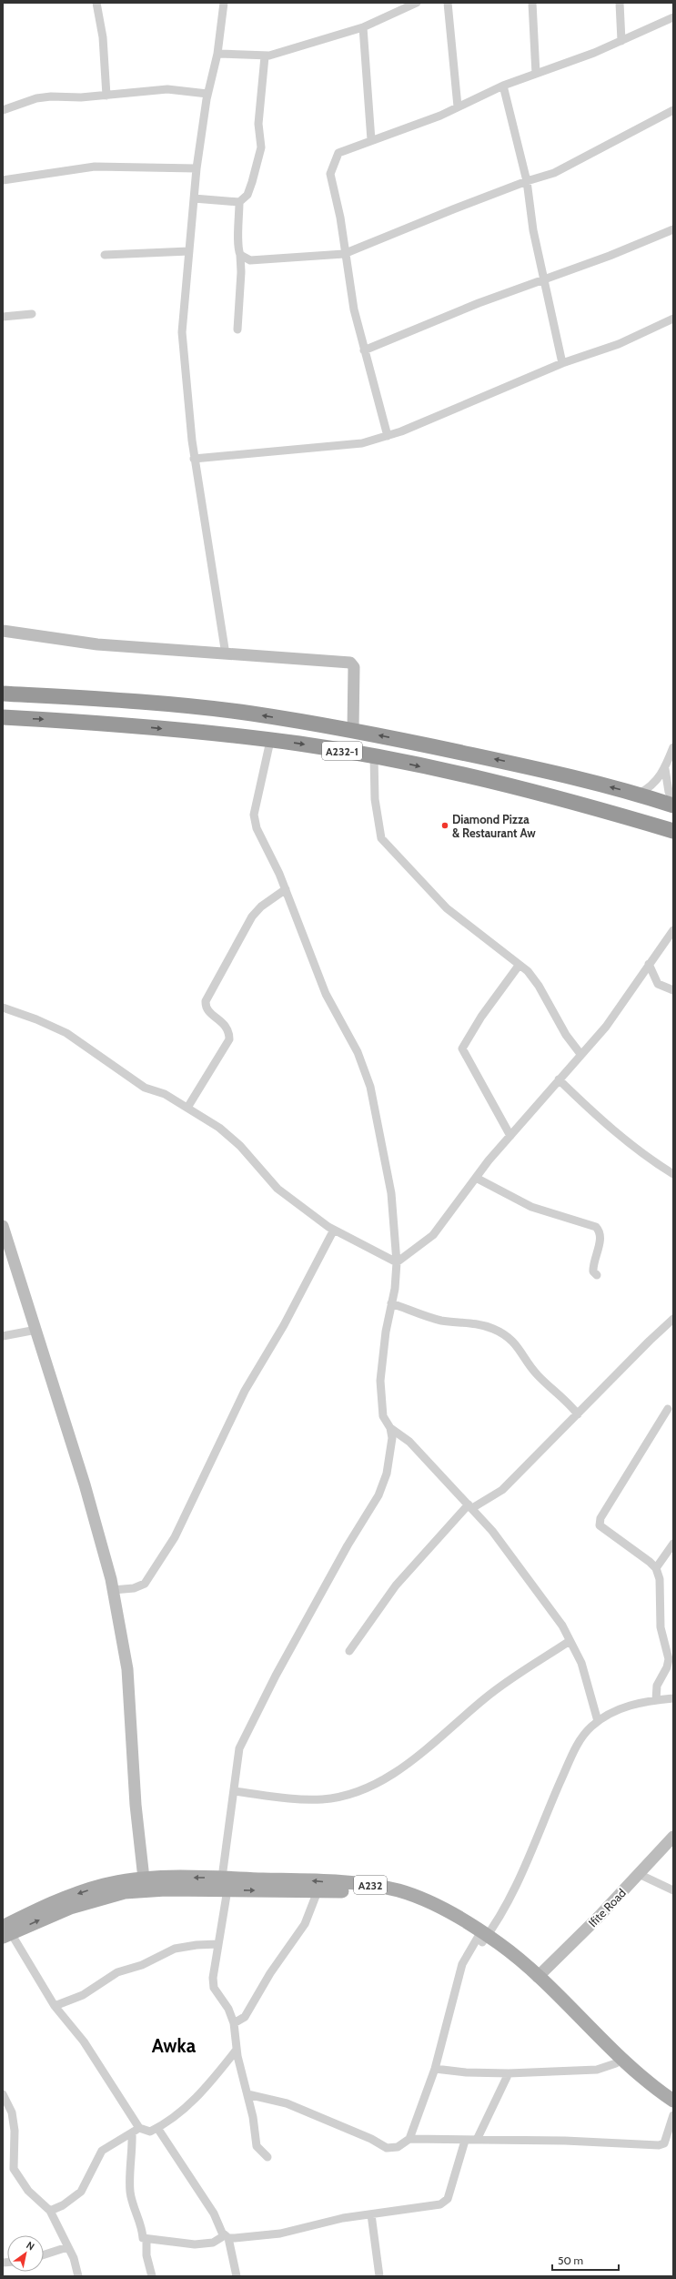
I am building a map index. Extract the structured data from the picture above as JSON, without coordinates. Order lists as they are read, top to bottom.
{
  "streets": {
    "highway": ["A232-1"],
    "main road": ["A232"],
    "street": ["Ifite Road"]
  },
  "crossings": [
    ["A232", "Ifite Road"]
  ],
  "districts": ["Awka"],
  "places": ["Diamond Pizza & Restaurant Aw"],
  "scale_bar": "50 m",
  "north": "top right"
}
